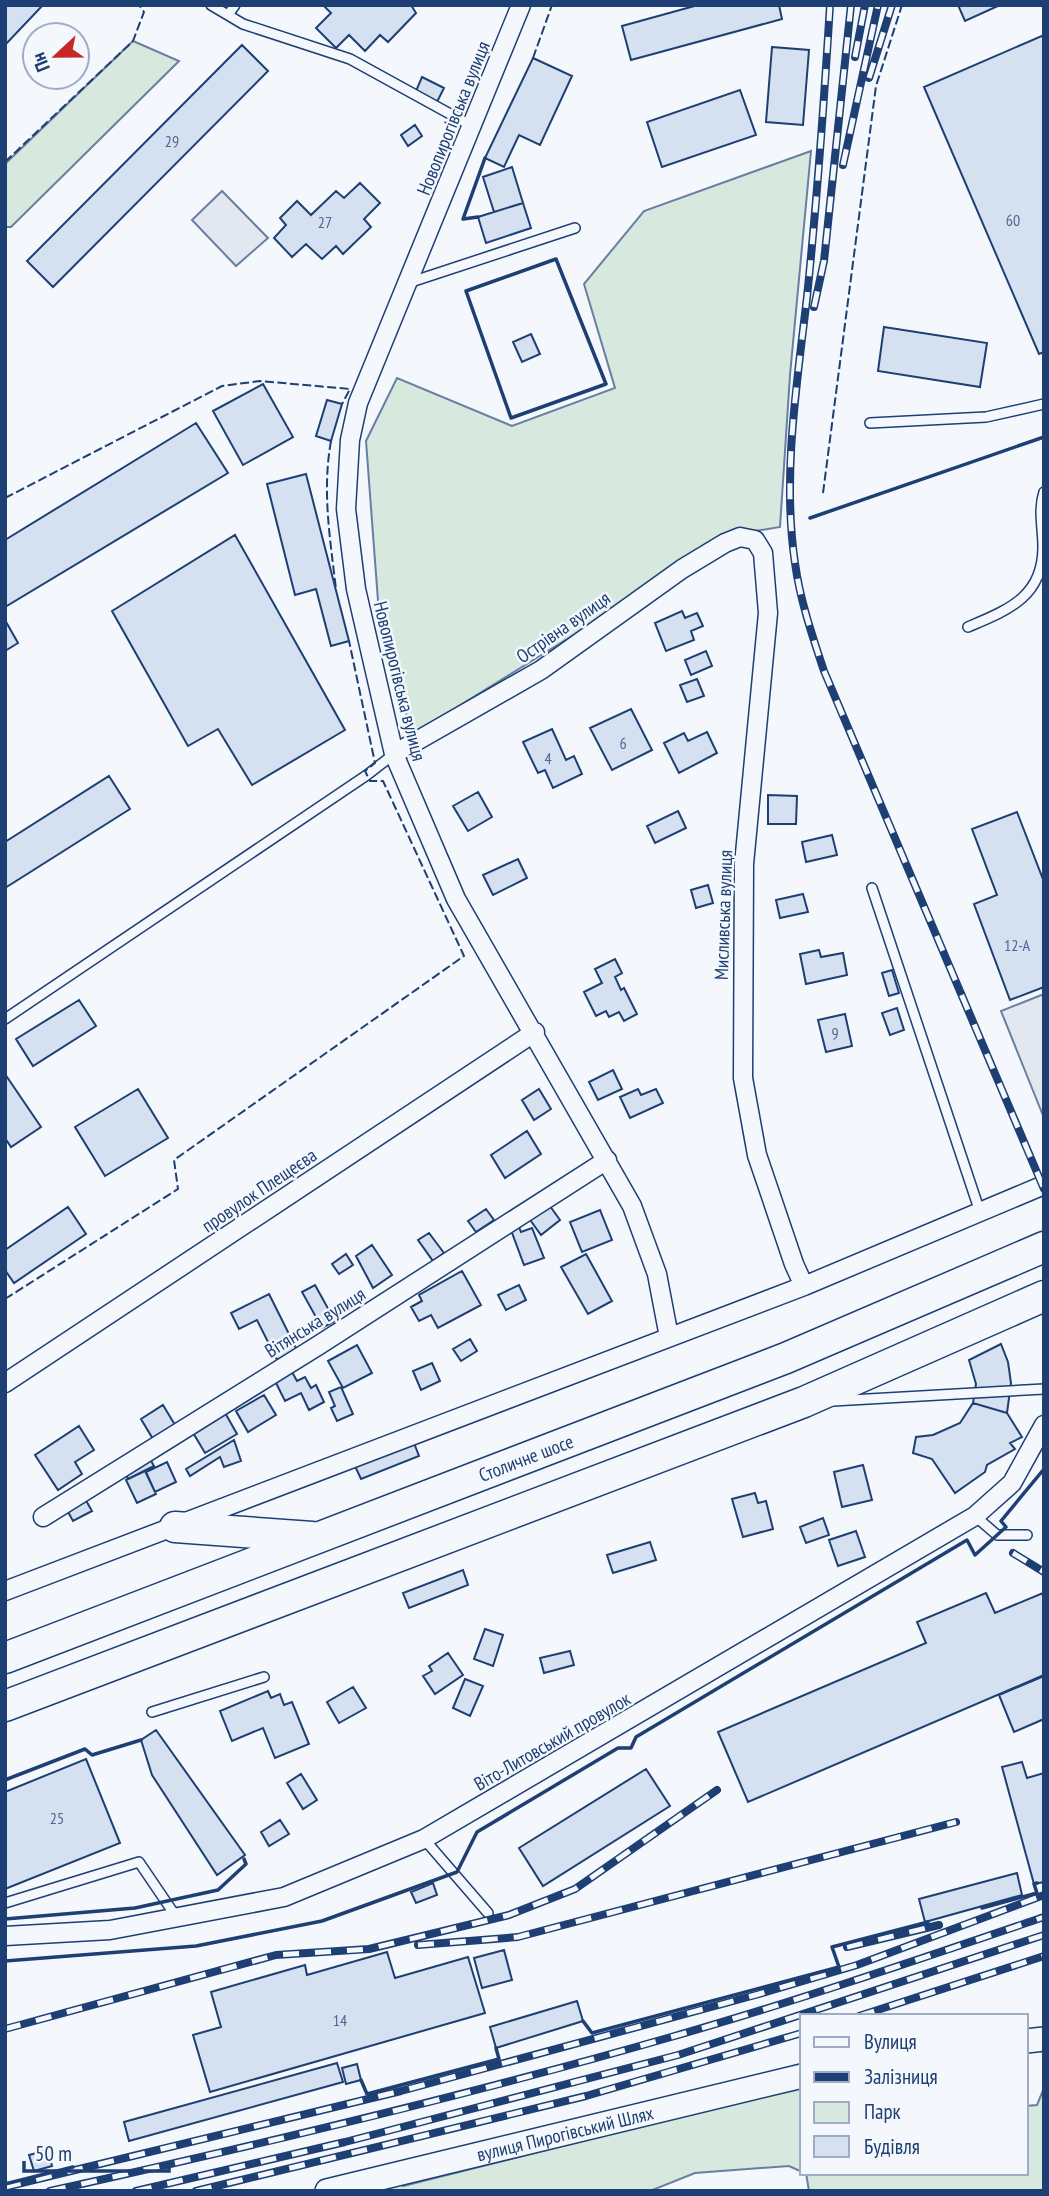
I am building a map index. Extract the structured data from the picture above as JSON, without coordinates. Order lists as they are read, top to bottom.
{
  "streets": {
    "highway": ["Столичне шосе"],
    "street": [
      "Новопирогівська вулиця",
      "Острівна вулиця",
      "Мисливська вулиця",
      "провулок Плещеєва",
      "Вітянська вулиця",
      "Віто-Литовський провулок",
      "вулиця Пирогівський Шлях"
    ]
  },
  "crossings": [
    ["Новопирогівська вулиця", "Острівна вулиця"],
    ["Новопирогівська вулиця", "провулок Плещеєва"],
    ["Новопирогівська вулиця", "Вітянська вулиця"],
    ["Острівна вулиця", "Мисливська вулиця"]
  ],
  "house_numbers": [
    "29",
    "60",
    "27",
    "6",
    "4",
    "12-А",
    "9",
    "25",
    "14"
  ],
  "legend": [
    "Вулиця",
    "Залізниця",
    "Парк",
    "Будівля"
  ],
  "scale_bar": "50 m",
  "north": "left"
}
